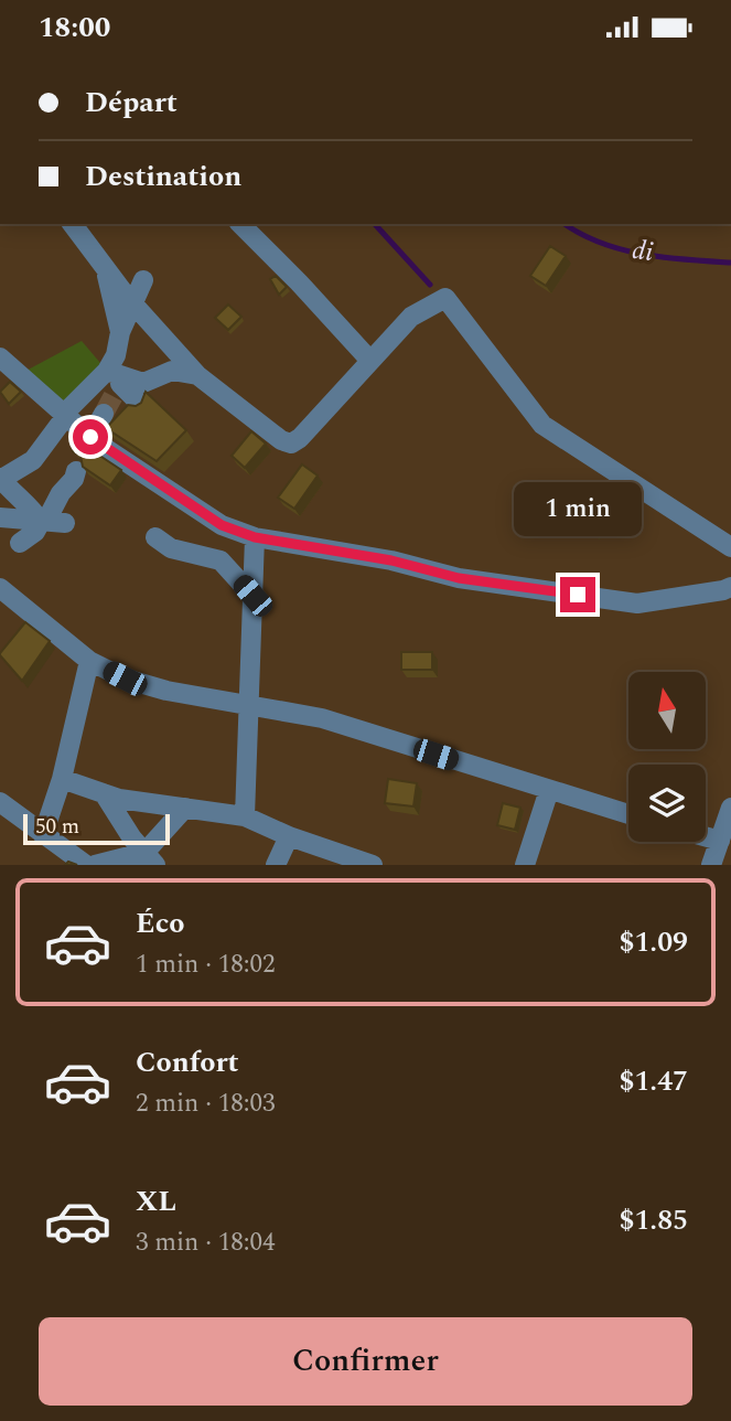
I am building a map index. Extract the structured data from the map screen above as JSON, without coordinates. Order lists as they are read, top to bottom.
{
  "water": ["di"],
  "scale_bar": "50 m",
  "north": "top",
  "page": {
    "status": "18:00",
    "banner": ["Départ", "Destination"],
    "bubble": "1 min",
    "scale": "50 m",
    "list": [
      {
        "name": "Éco",
        "note": "1 min · 18:02",
        "value": "$1.09"
      },
      {
        "name": "Confort",
        "note": "2 min · 18:03",
        "value": "$1.47"
      },
      {
        "name": "XL",
        "note": "3 min · 18:04",
        "value": "$1.85"
      }
    ],
    "buttons": "Confirmer"
  }
}
